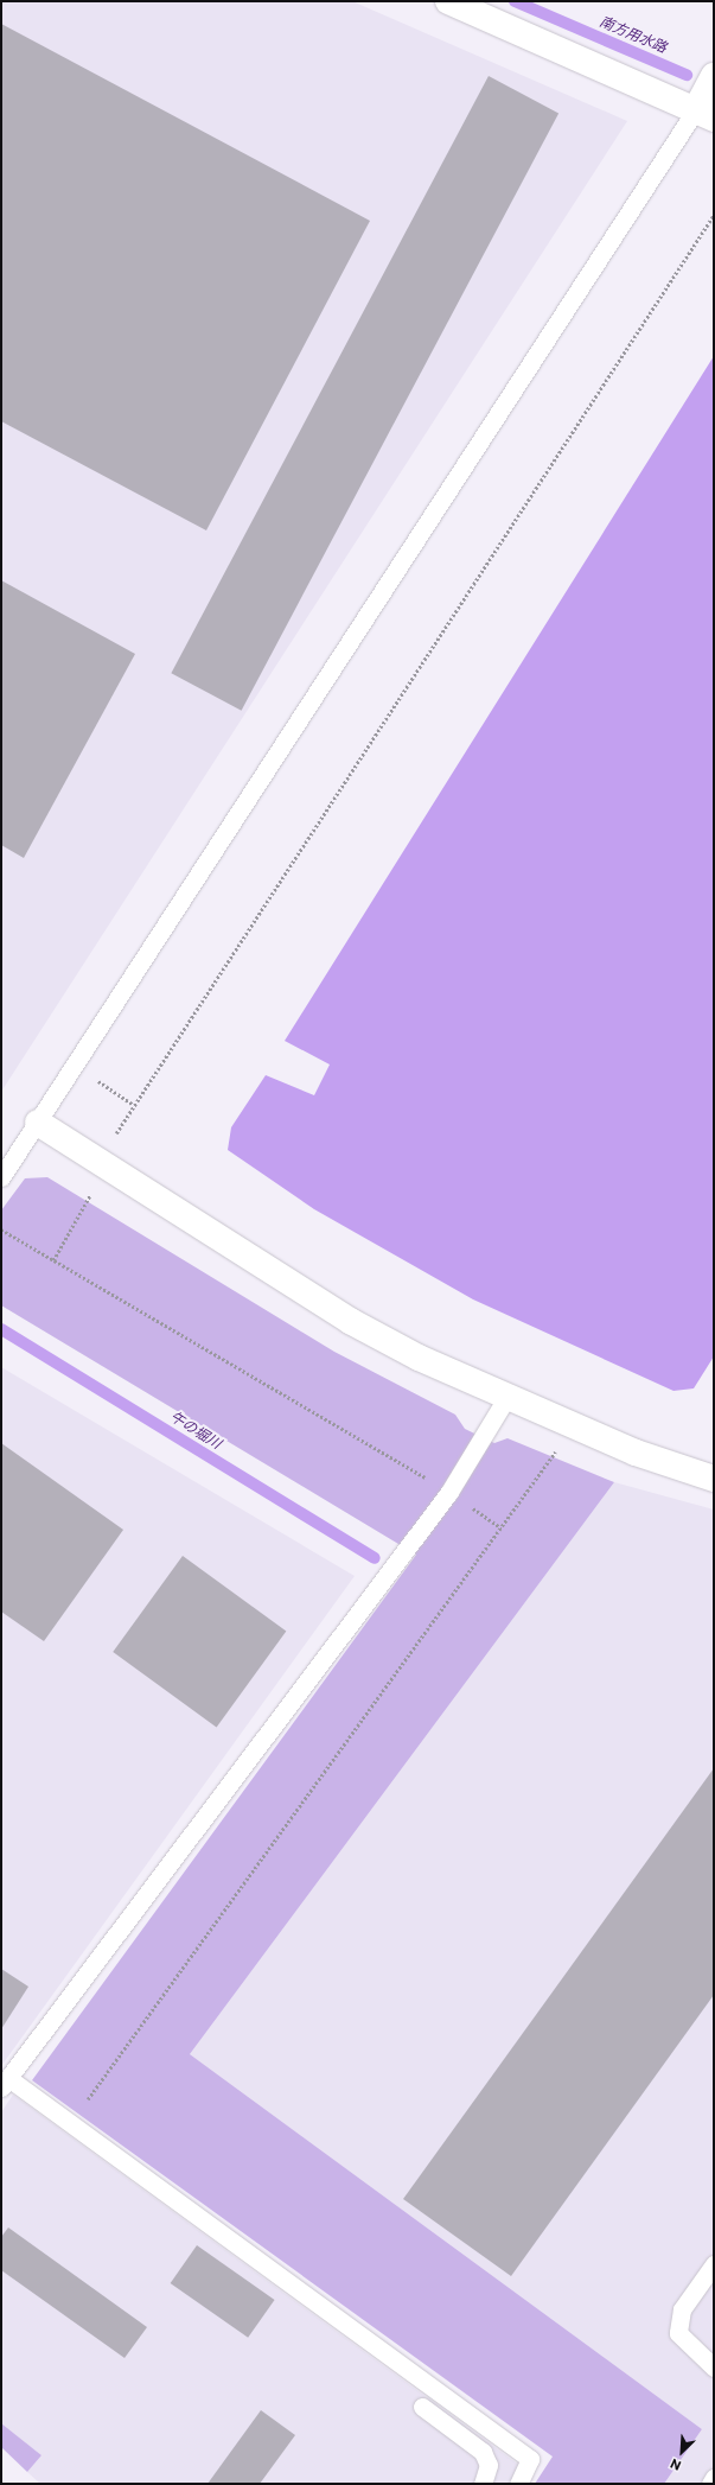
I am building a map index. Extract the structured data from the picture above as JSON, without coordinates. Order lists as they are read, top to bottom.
{
  "water": ["南方用水路", "午の堀川"],
  "north": "bottom left"
}
